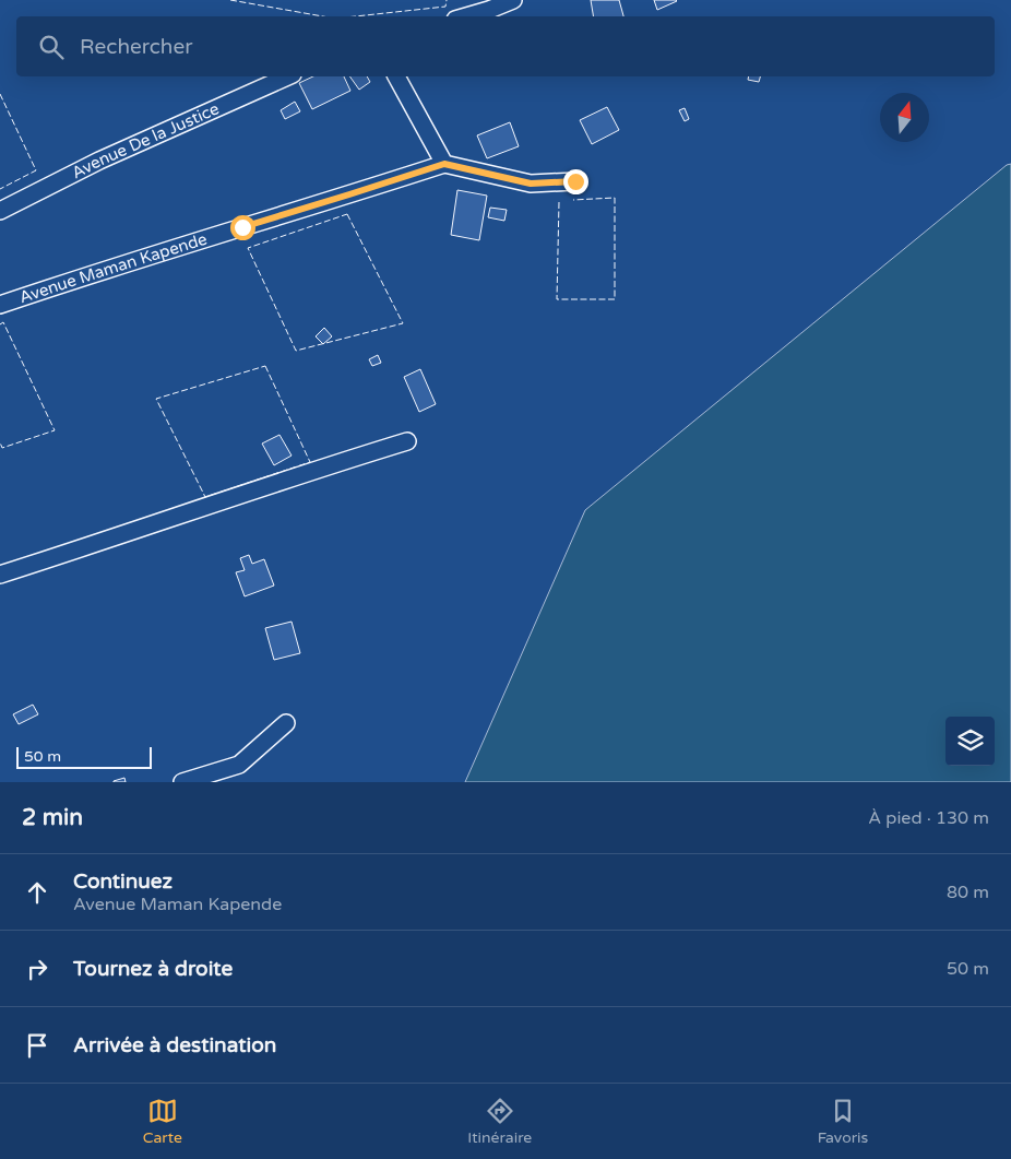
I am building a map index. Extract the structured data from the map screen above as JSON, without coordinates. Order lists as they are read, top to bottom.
{
  "streets": {
    "street": ["Avenue De la Justice", "Avenue Maman Kapende"]
  },
  "scale_bar": "50 m",
  "north": "top",
  "page": {
    "search": "Rechercher",
    "scale": "50 m",
    "heading": ["2 min", "À pied · 130 m"],
    "list": [
      ["Continuez", "Avenue Maman Kapende", "80 m"],
      ["Tournez à droite", "50 m"],
      "Arrivée à destination"
    ],
    "nav": ["Carte", "Itinéraire", "Favoris"]
  }
}
